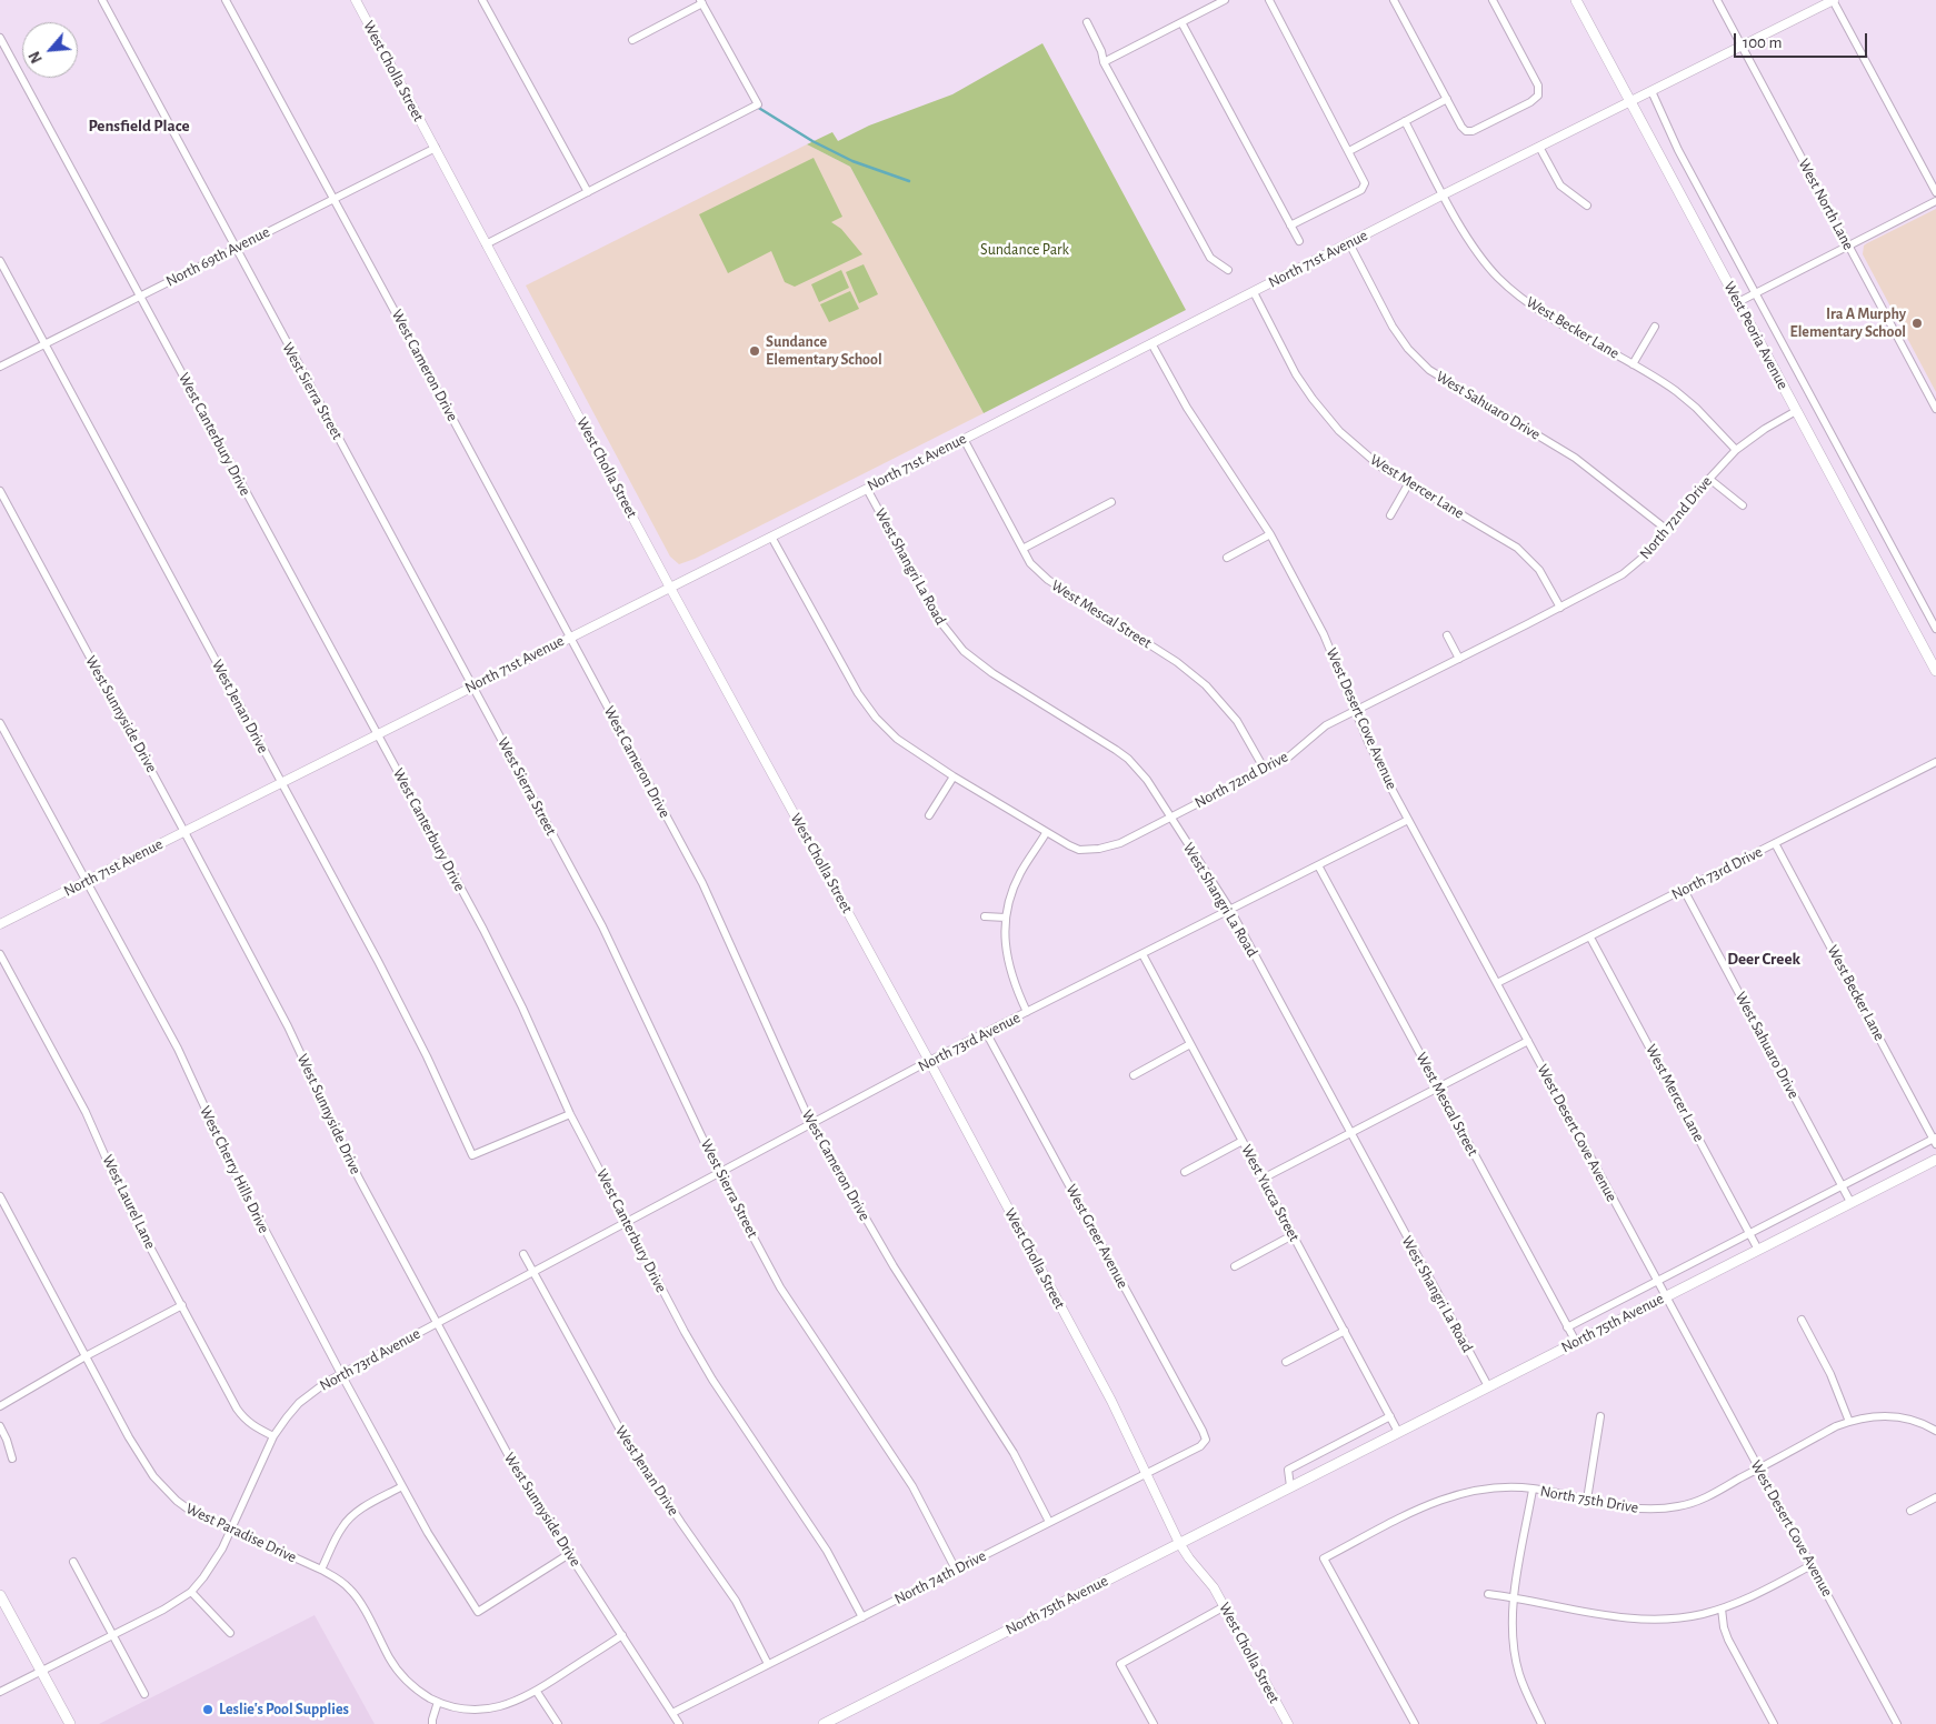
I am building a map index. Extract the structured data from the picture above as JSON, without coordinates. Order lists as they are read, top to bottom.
{
  "streets": {
    "main road": ["West Peoria Avenue", "North 75th Avenue"],
    "street": [
      "West Cholla Street",
      "West North Lane",
      "North 69th Avenue",
      "North 71st Avenue",
      "West Becker Lane",
      "West Cameron Drive",
      "West Sierra Street",
      "West Sahuaro Drive",
      "West Canterbury Drive",
      "West Mercer Lane",
      "North 72nd Drive",
      "West Shangri La Road",
      "West Mescal Street",
      "West Jenan Drive",
      "West Sunnyside Drive",
      "West Desert Cove Avenue",
      "North 73rd Drive",
      "North 73rd Avenue",
      "West Cherry Hills Drive",
      "West Yucca Street",
      "West Laurel Lane",
      "West Greer Avenue",
      "North 75th Drive",
      "West Paradise Drive",
      "North 74th Drive"
    ]
  },
  "crossings": [
    ["West Cholla Street", "North 69th Avenue"],
    ["West Cholla Street", "North 71st Avenue"],
    ["West Cholla Street", "North 73rd Avenue"],
    ["West Cholla Street", "North 75th Avenue"],
    ["West Cholla Street", "North 74th Drive"],
    ["West North Lane", "North 71st Avenue"],
    ["North 69th Avenue", "West Cameron Drive"],
    ["North 69th Avenue", "West Sierra Street"],
    ["North 69th Avenue", "West Canterbury Drive"],
    ["North 69th Avenue", "West Jenan Drive"],
    ["North 71st Avenue", "West Becker Lane"],
    ["North 71st Avenue", "West Peoria Avenue"],
    ["North 71st Avenue", "West Cameron Drive"],
    ["North 71st Avenue", "West Sierra Street"],
    ["North 71st Avenue", "West Sahuaro Drive"],
    ["North 71st Avenue", "West Canterbury Drive"],
    ["North 71st Avenue", "West Mercer Lane"],
    ["North 71st Avenue", "West Shangri La Road"],
    ["North 71st Avenue", "West Mescal Street"],
    ["North 71st Avenue", "West Jenan Drive"],
    ["North 71st Avenue", "West Sunnyside Drive"],
    ["North 71st Avenue", "West Desert Cove Avenue"],
    ["North 71st Avenue", "West Cherry Hills Drive"],
    ["West Becker Lane", "North 72nd Drive"],
    ["West Becker Lane", "North 73rd Drive"],
    ["West Becker Lane", "North 75th Avenue"],
    ["West Peoria Avenue", "North 72nd Drive"],
    ["West Cameron Drive", "North 73rd Avenue"],
    ["West Cameron Drive", "North 74th Drive"],
    ["West Sierra Street", "North 73rd Avenue"],
    ["West Sierra Street", "North 74th Drive"],
    ["West Sahuaro Drive", "North 72nd Drive"],
    ["West Sahuaro Drive", "North 73rd Drive"],
    ["West Sahuaro Drive", "North 75th Avenue"],
    ["West Canterbury Drive", "West Jenan Drive"],
    ["West Canterbury Drive", "North 73rd Avenue"],
    ["West Canterbury Drive", "North 74th Drive"],
    ["West Mercer Lane", "North 72nd Drive"],
    ["West Mercer Lane", "North 73rd Drive"],
    ["West Mercer Lane", "North 75th Avenue"],
    ["North 72nd Drive", "West Shangri La Road"],
    ["North 72nd Drive", "West Mescal Street"],
    ["North 72nd Drive", "West Desert Cove Avenue"],
    ["West Shangri La Road", "North 73rd Avenue"],
    ["West Shangri La Road", "North 75th Avenue"],
    ["West Mescal Street", "North 73rd Avenue"],
    ["West Mescal Street", "North 75th Avenue"],
    ["West Jenan Drive", "North 73rd Avenue"],
    ["West Jenan Drive", "North 74th Drive"],
    ["West Sunnyside Drive", "North 73rd Avenue"],
    ["West Sunnyside Drive", "West Cherry Hills Drive"],
    ["West Sunnyside Drive", "North 74th Drive"],
    ["West Desert Cove Avenue", "North 73rd Drive"],
    ["West Desert Cove Avenue", "North 73rd Avenue"],
    ["West Desert Cove Avenue", "North 75th Avenue"],
    ["West Desert Cove Avenue", "North 75th Drive"],
    ["North 73rd Avenue", "West Cherry Hills Drive"],
    ["North 73rd Avenue", "West Yucca Street"],
    ["North 73rd Avenue", "West Laurel Lane"],
    ["North 73rd Avenue", "West Greer Avenue"],
    ["North 73rd Avenue", "West Paradise Drive"],
    ["West Yucca Street", "North 75th Avenue"],
    ["West Greer Avenue", "North 74th Drive"]
  ],
  "districts": ["Pensfield Place", "Deer Creek"],
  "parks": ["Sundance Park"],
  "places": ["Ira A Murphy Elementary School", "Sundance Elementary School", "Leslie's Pool Supplies"],
  "scale_bar": "100 m",
  "north": "bottom left"
}
